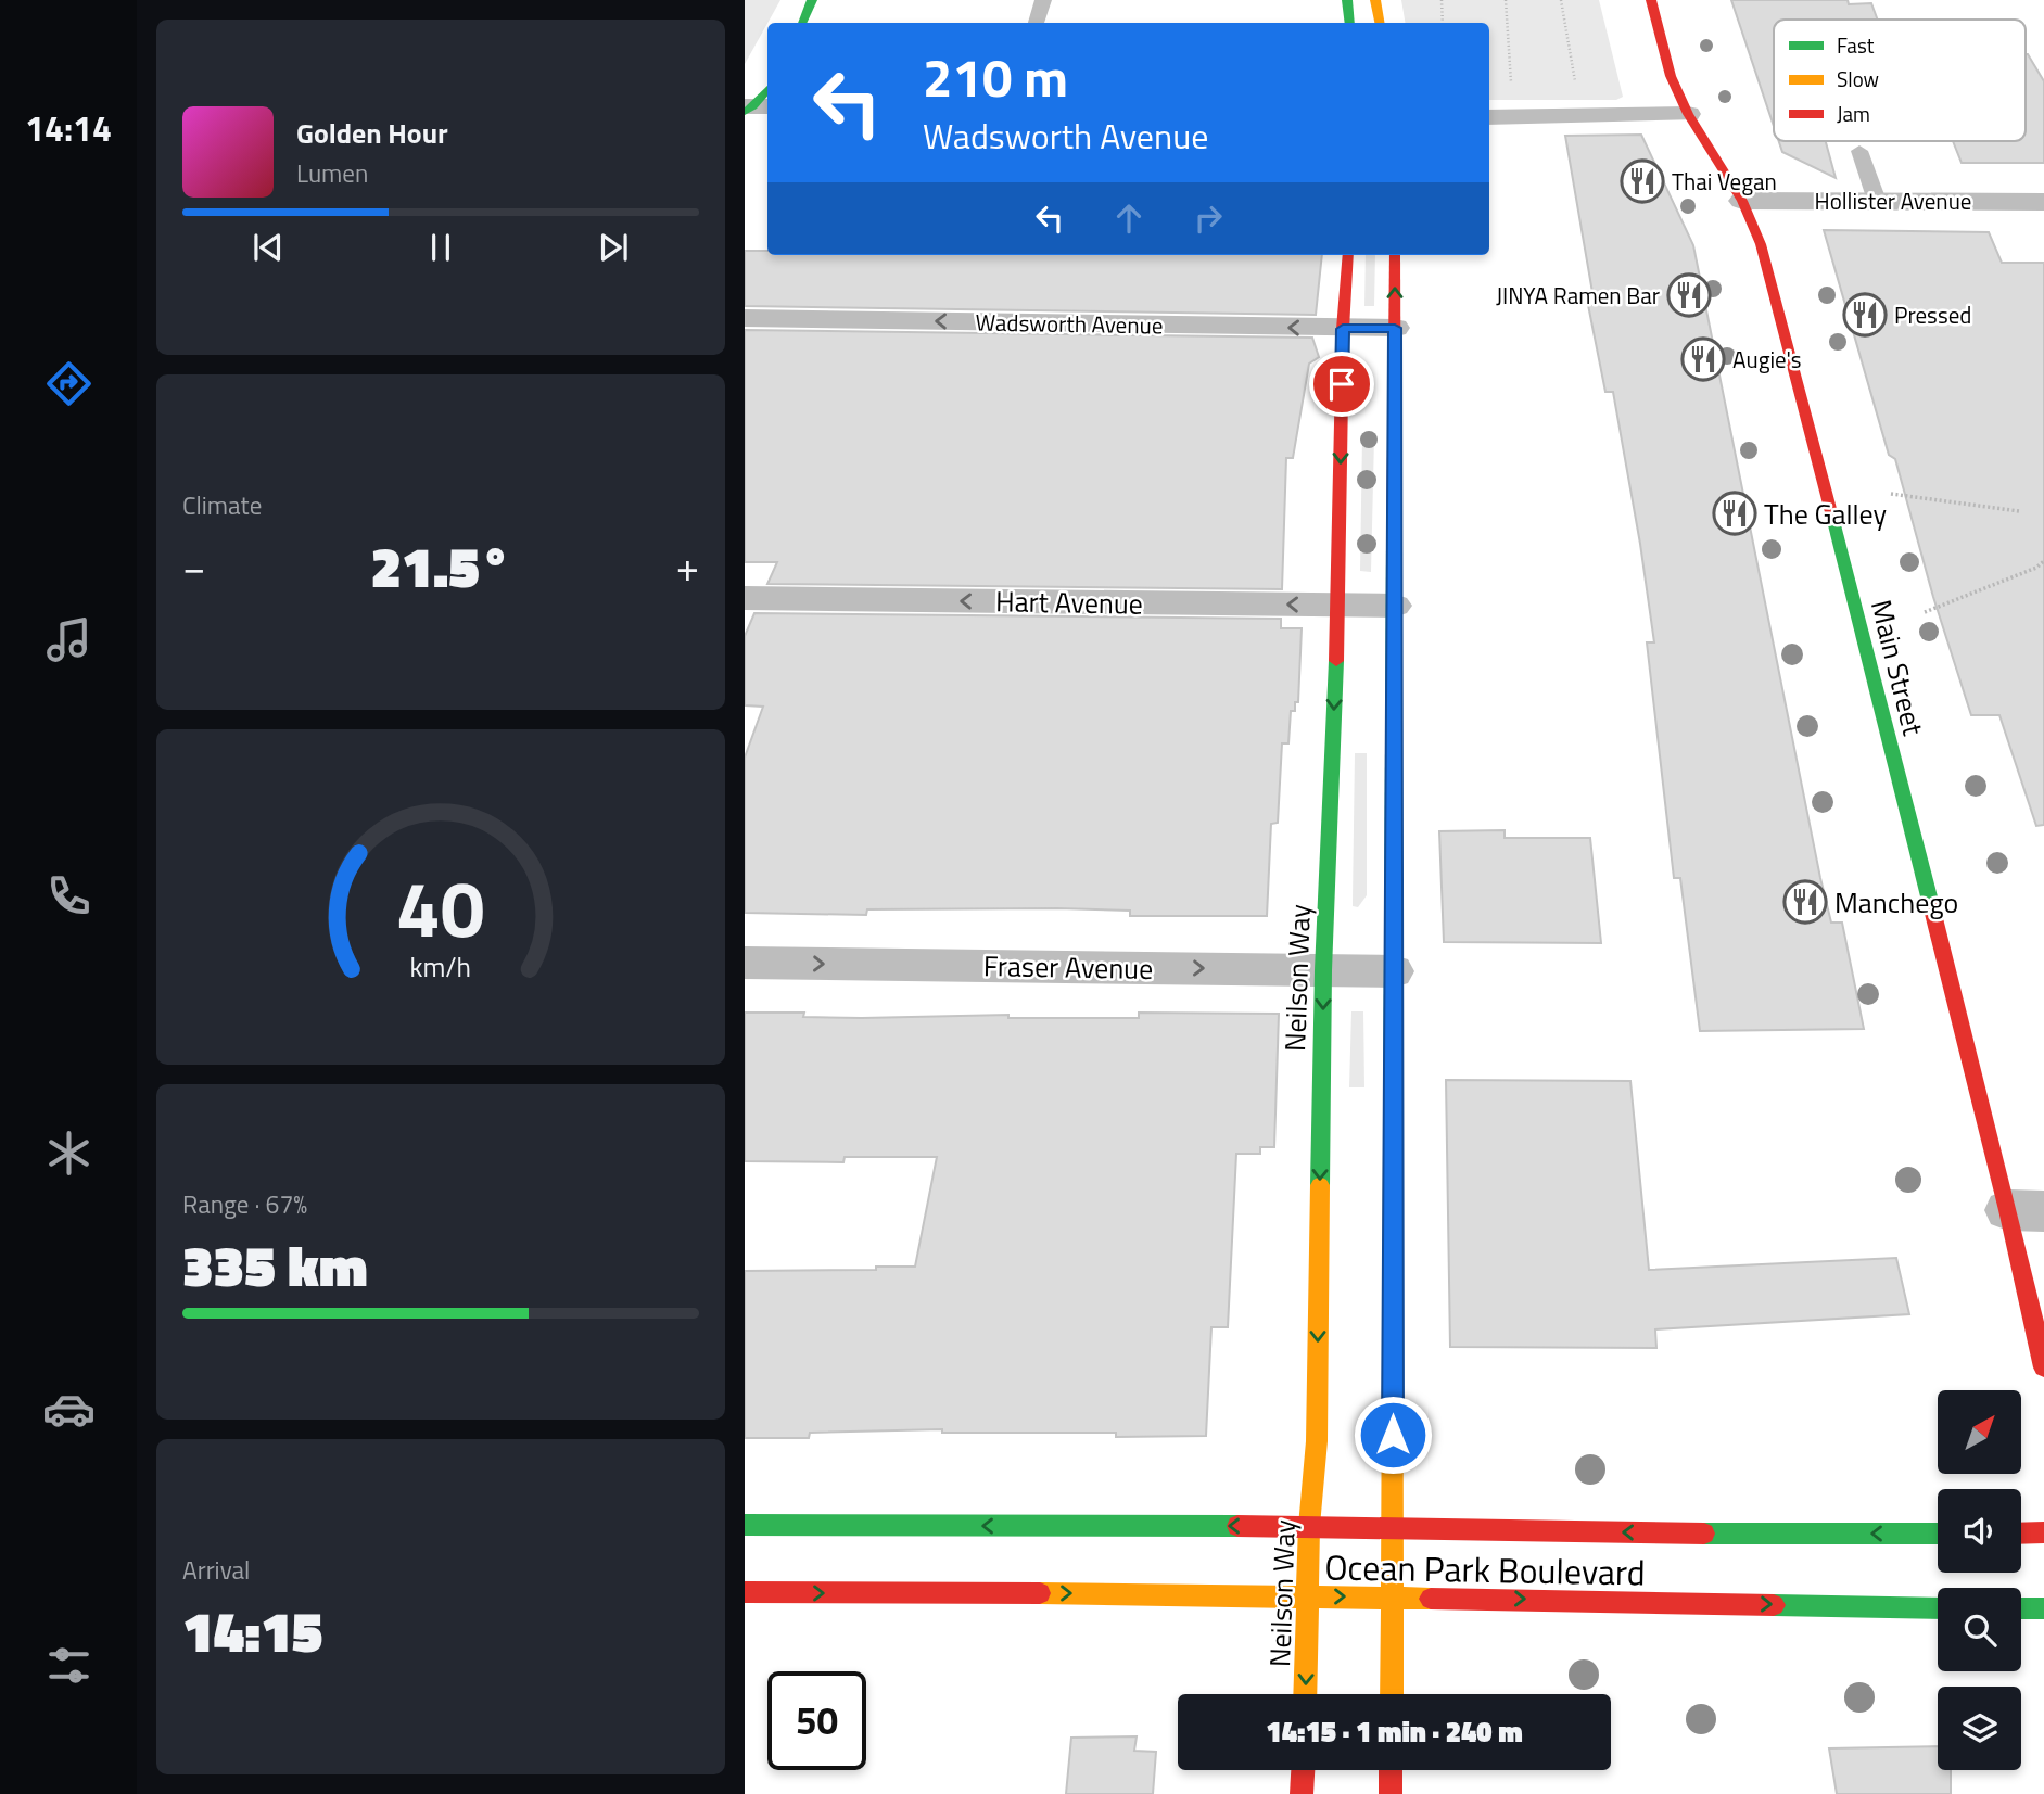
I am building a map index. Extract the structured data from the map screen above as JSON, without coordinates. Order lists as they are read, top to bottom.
{
  "streets": {
    "street": [
      "Hollister Avenue",
      "Wadsworth Avenue",
      "Hart Avenue",
      "Main Street",
      "Fraser Avenue",
      "Neilson Way",
      "Ocean Park Boulevard"
    ]
  },
  "crossings": [
    ["Hollister Avenue", "Main Street"],
    ["Wadsworth Avenue", "Neilson Way"],
    ["Hart Avenue", "Neilson Way"],
    ["Fraser Avenue", "Neilson Way"],
    ["Neilson Way", "Ocean Park Boulevard"]
  ],
  "one_way": ["Wadsworth Avenue", "Hart Avenue", "Fraser Avenue"],
  "places": {
    "restaurant": [
      "Thai Vegan",
      "JINYA Ramen Bar",
      "Pressed",
      "Augie's",
      "The Galley",
      "Manchego"
    ]
  },
  "legend": ["Fast", "Slow", "Jam"],
  "north": "top right",
  "page": {
    "tabs": "14:14",
    "turn": ["210 m", "Wadsworth Avenue"],
    "song": ["Golden Hour", "Lumen"],
    "tile": [
      "Climate",
      ["Range · 67%", "335 km"],
      ["Arrival", "14:15"]
    ],
    "heat": ["−", "21.5°", "+"],
    "limit": "50",
    "trip": "14:15 · 1 min · 240 m",
    "gauge": ["40", "km/h"]
  }
}
